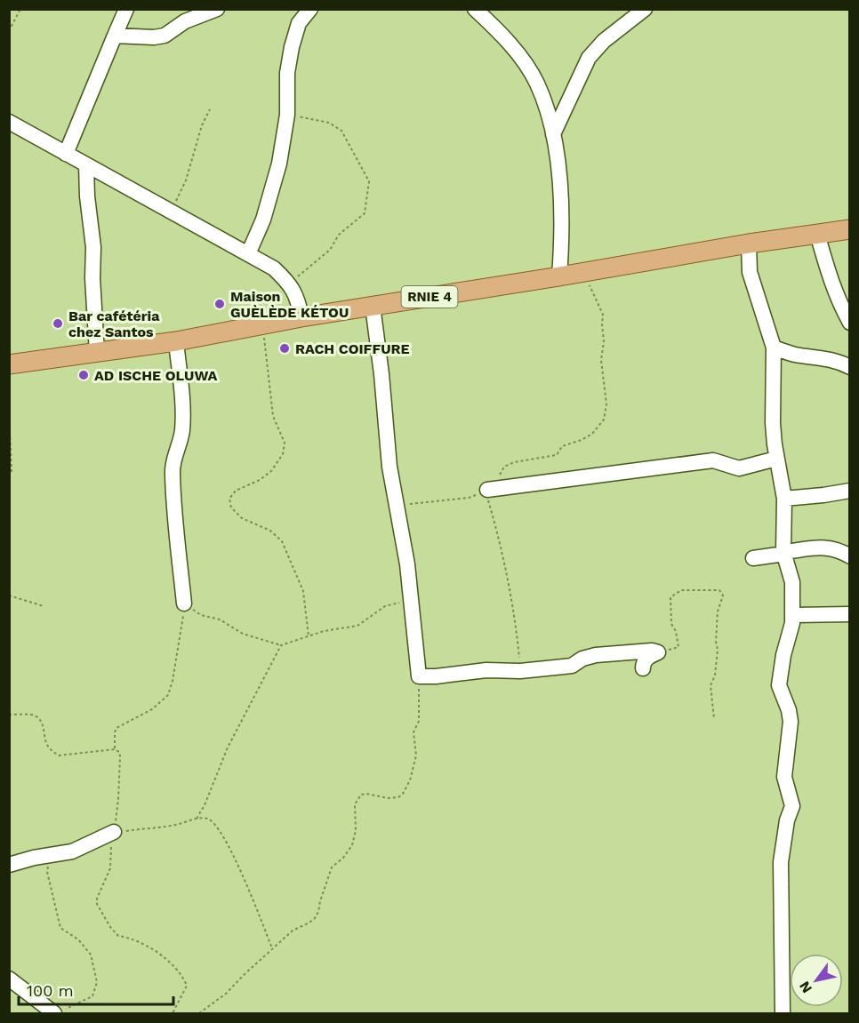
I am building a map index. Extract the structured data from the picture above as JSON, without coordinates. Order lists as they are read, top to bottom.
{
  "streets": {
    "main road": ["RNIE 4"]
  },
  "places": [
    "Maison GUÈLÈDE KÉTOU",
    "Bar cafétéria chez Santos",
    "RACH COIFFURE",
    "AD ISCHE OLUWA"
  ],
  "scale_bar": "100 m",
  "north": "bottom left"
}
